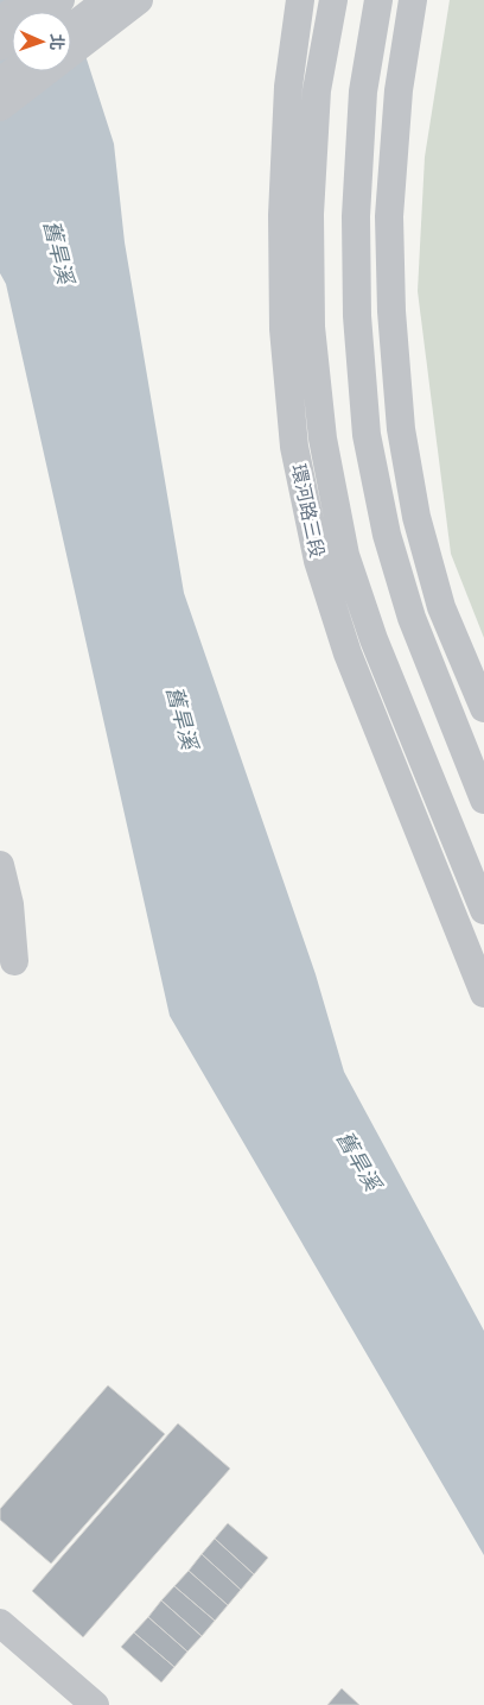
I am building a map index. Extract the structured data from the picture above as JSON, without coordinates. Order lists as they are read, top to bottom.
{
  "streets": {
    "street": ["環河路三段"]
  },
  "water": ["舊旱溪"],
  "north": "right"
}
